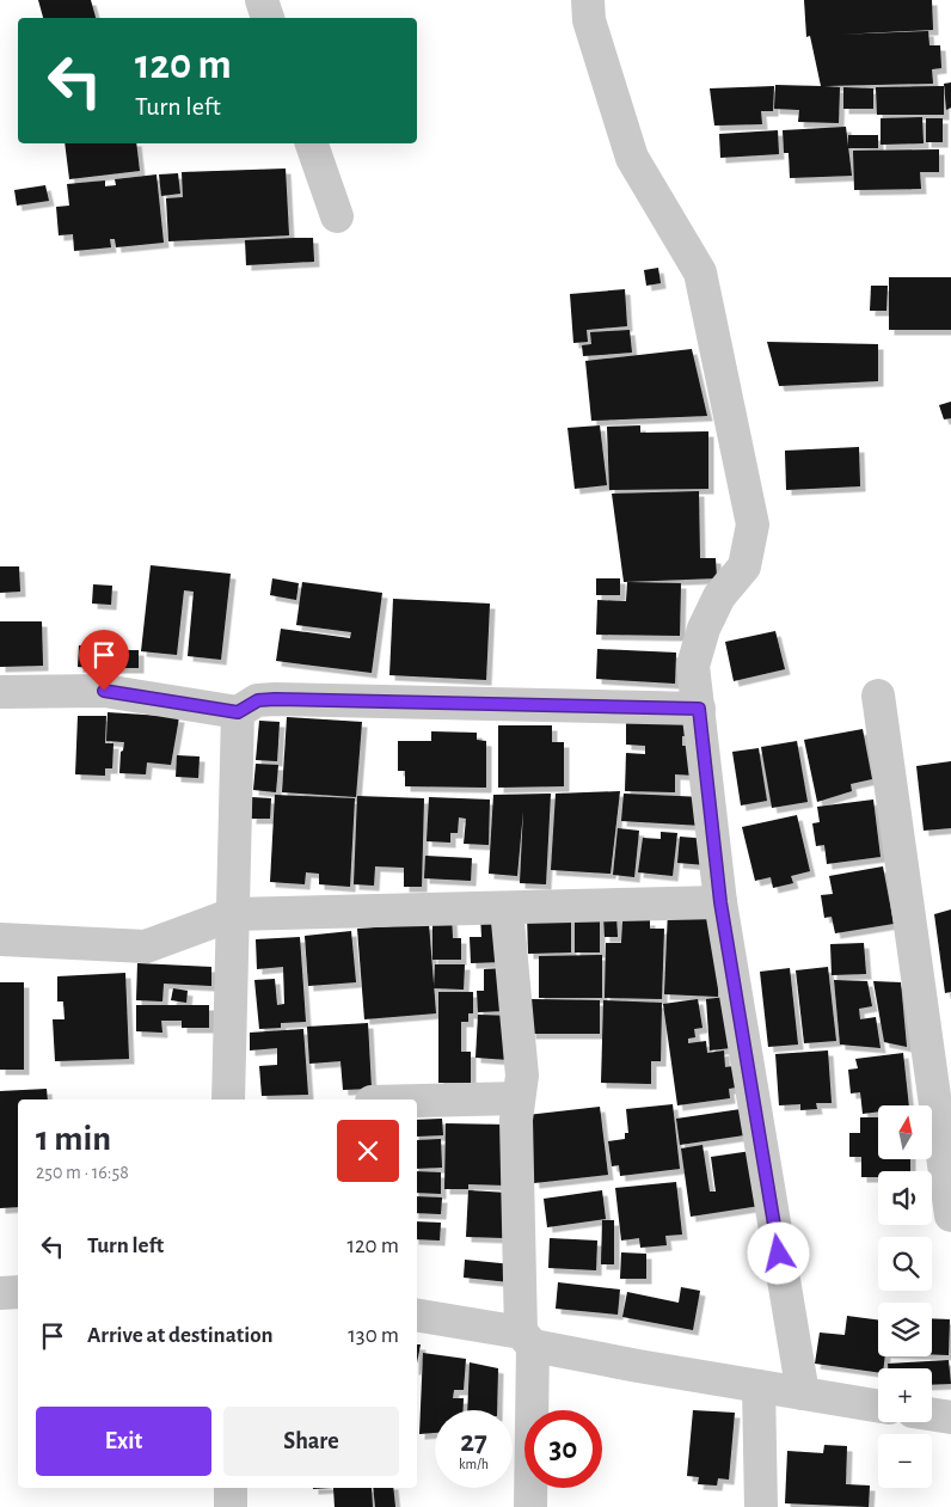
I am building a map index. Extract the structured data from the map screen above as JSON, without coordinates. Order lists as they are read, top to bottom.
{
  "north": "top",
  "page": {
    "turn": ["120 m", "Turn left"],
    "heading": ["1 min", "250 m · 16:58"],
    "map_buttons": ["+", "−"],
    "list": [
      {
        "name": "Turn left",
        "value": "120 m"
      },
      {
        "name": "Arrive at destination",
        "value": "130 m"
      }
    ],
    "buttons": ["Exit", "Share"],
    "speed": "27 km/h",
    "limit": "30"
  }
}
